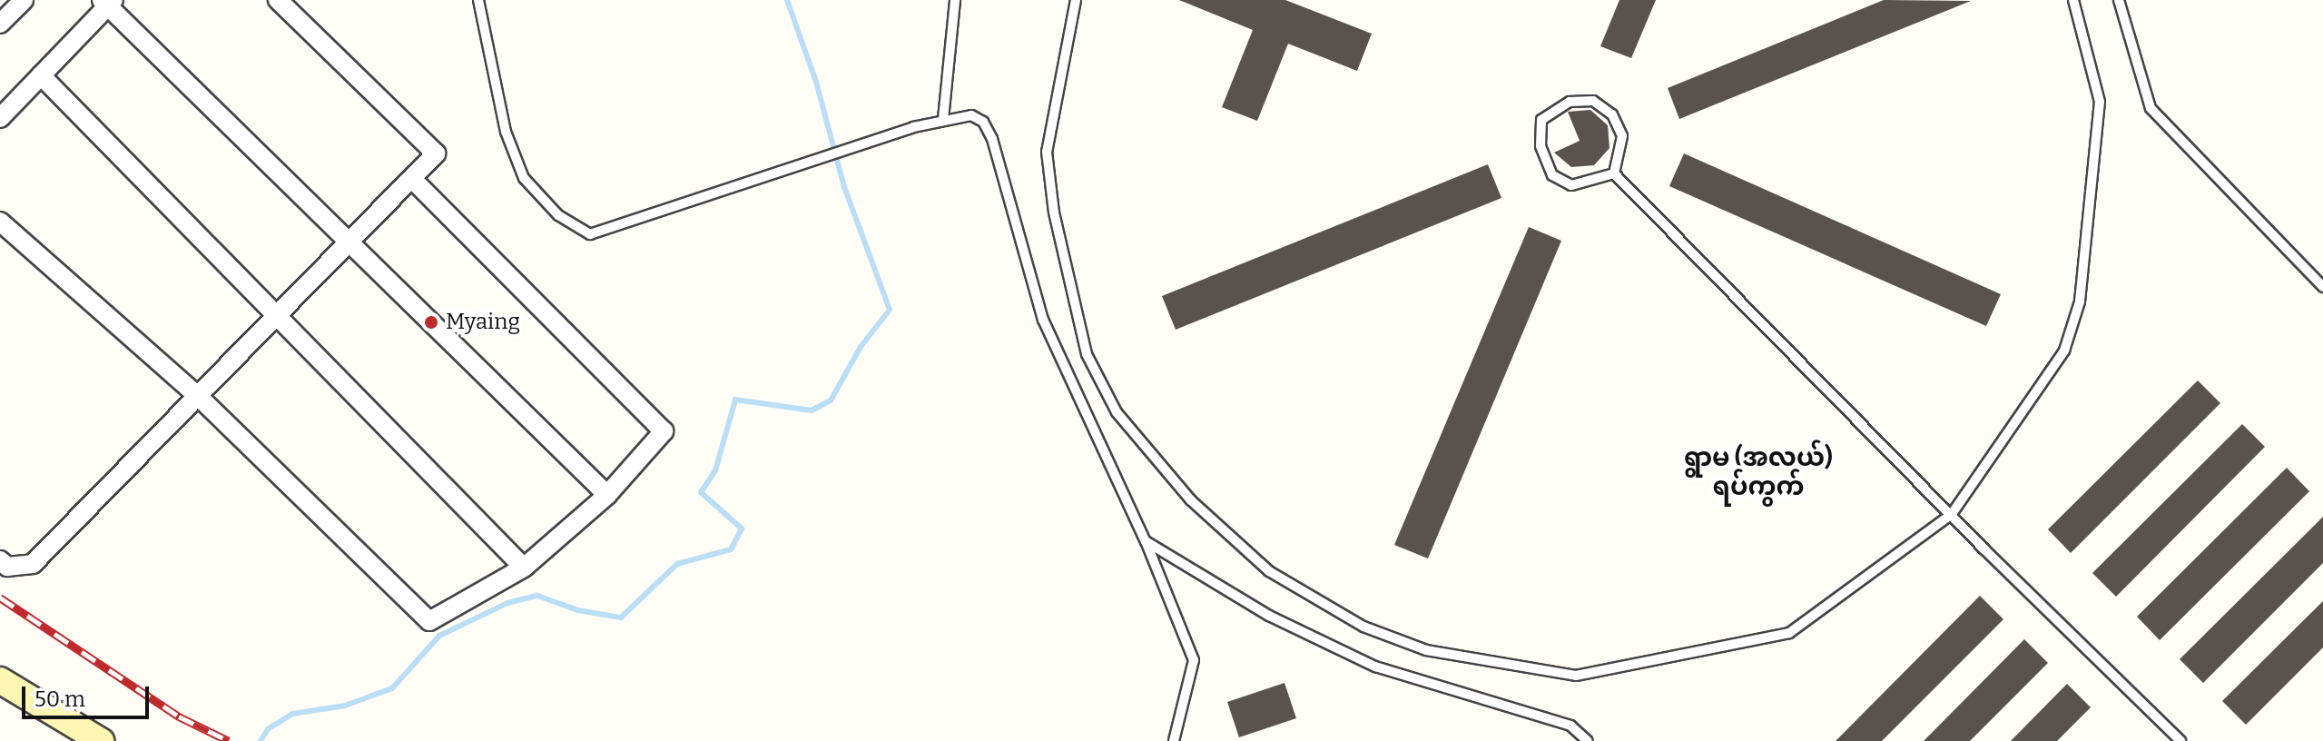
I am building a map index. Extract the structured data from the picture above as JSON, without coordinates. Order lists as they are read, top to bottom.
{
  "districts": ["ရွာမ (အလယ်) ရပ်ကွက်"],
  "places": ["Myaing"],
  "scale_bar": "50 m"
}
